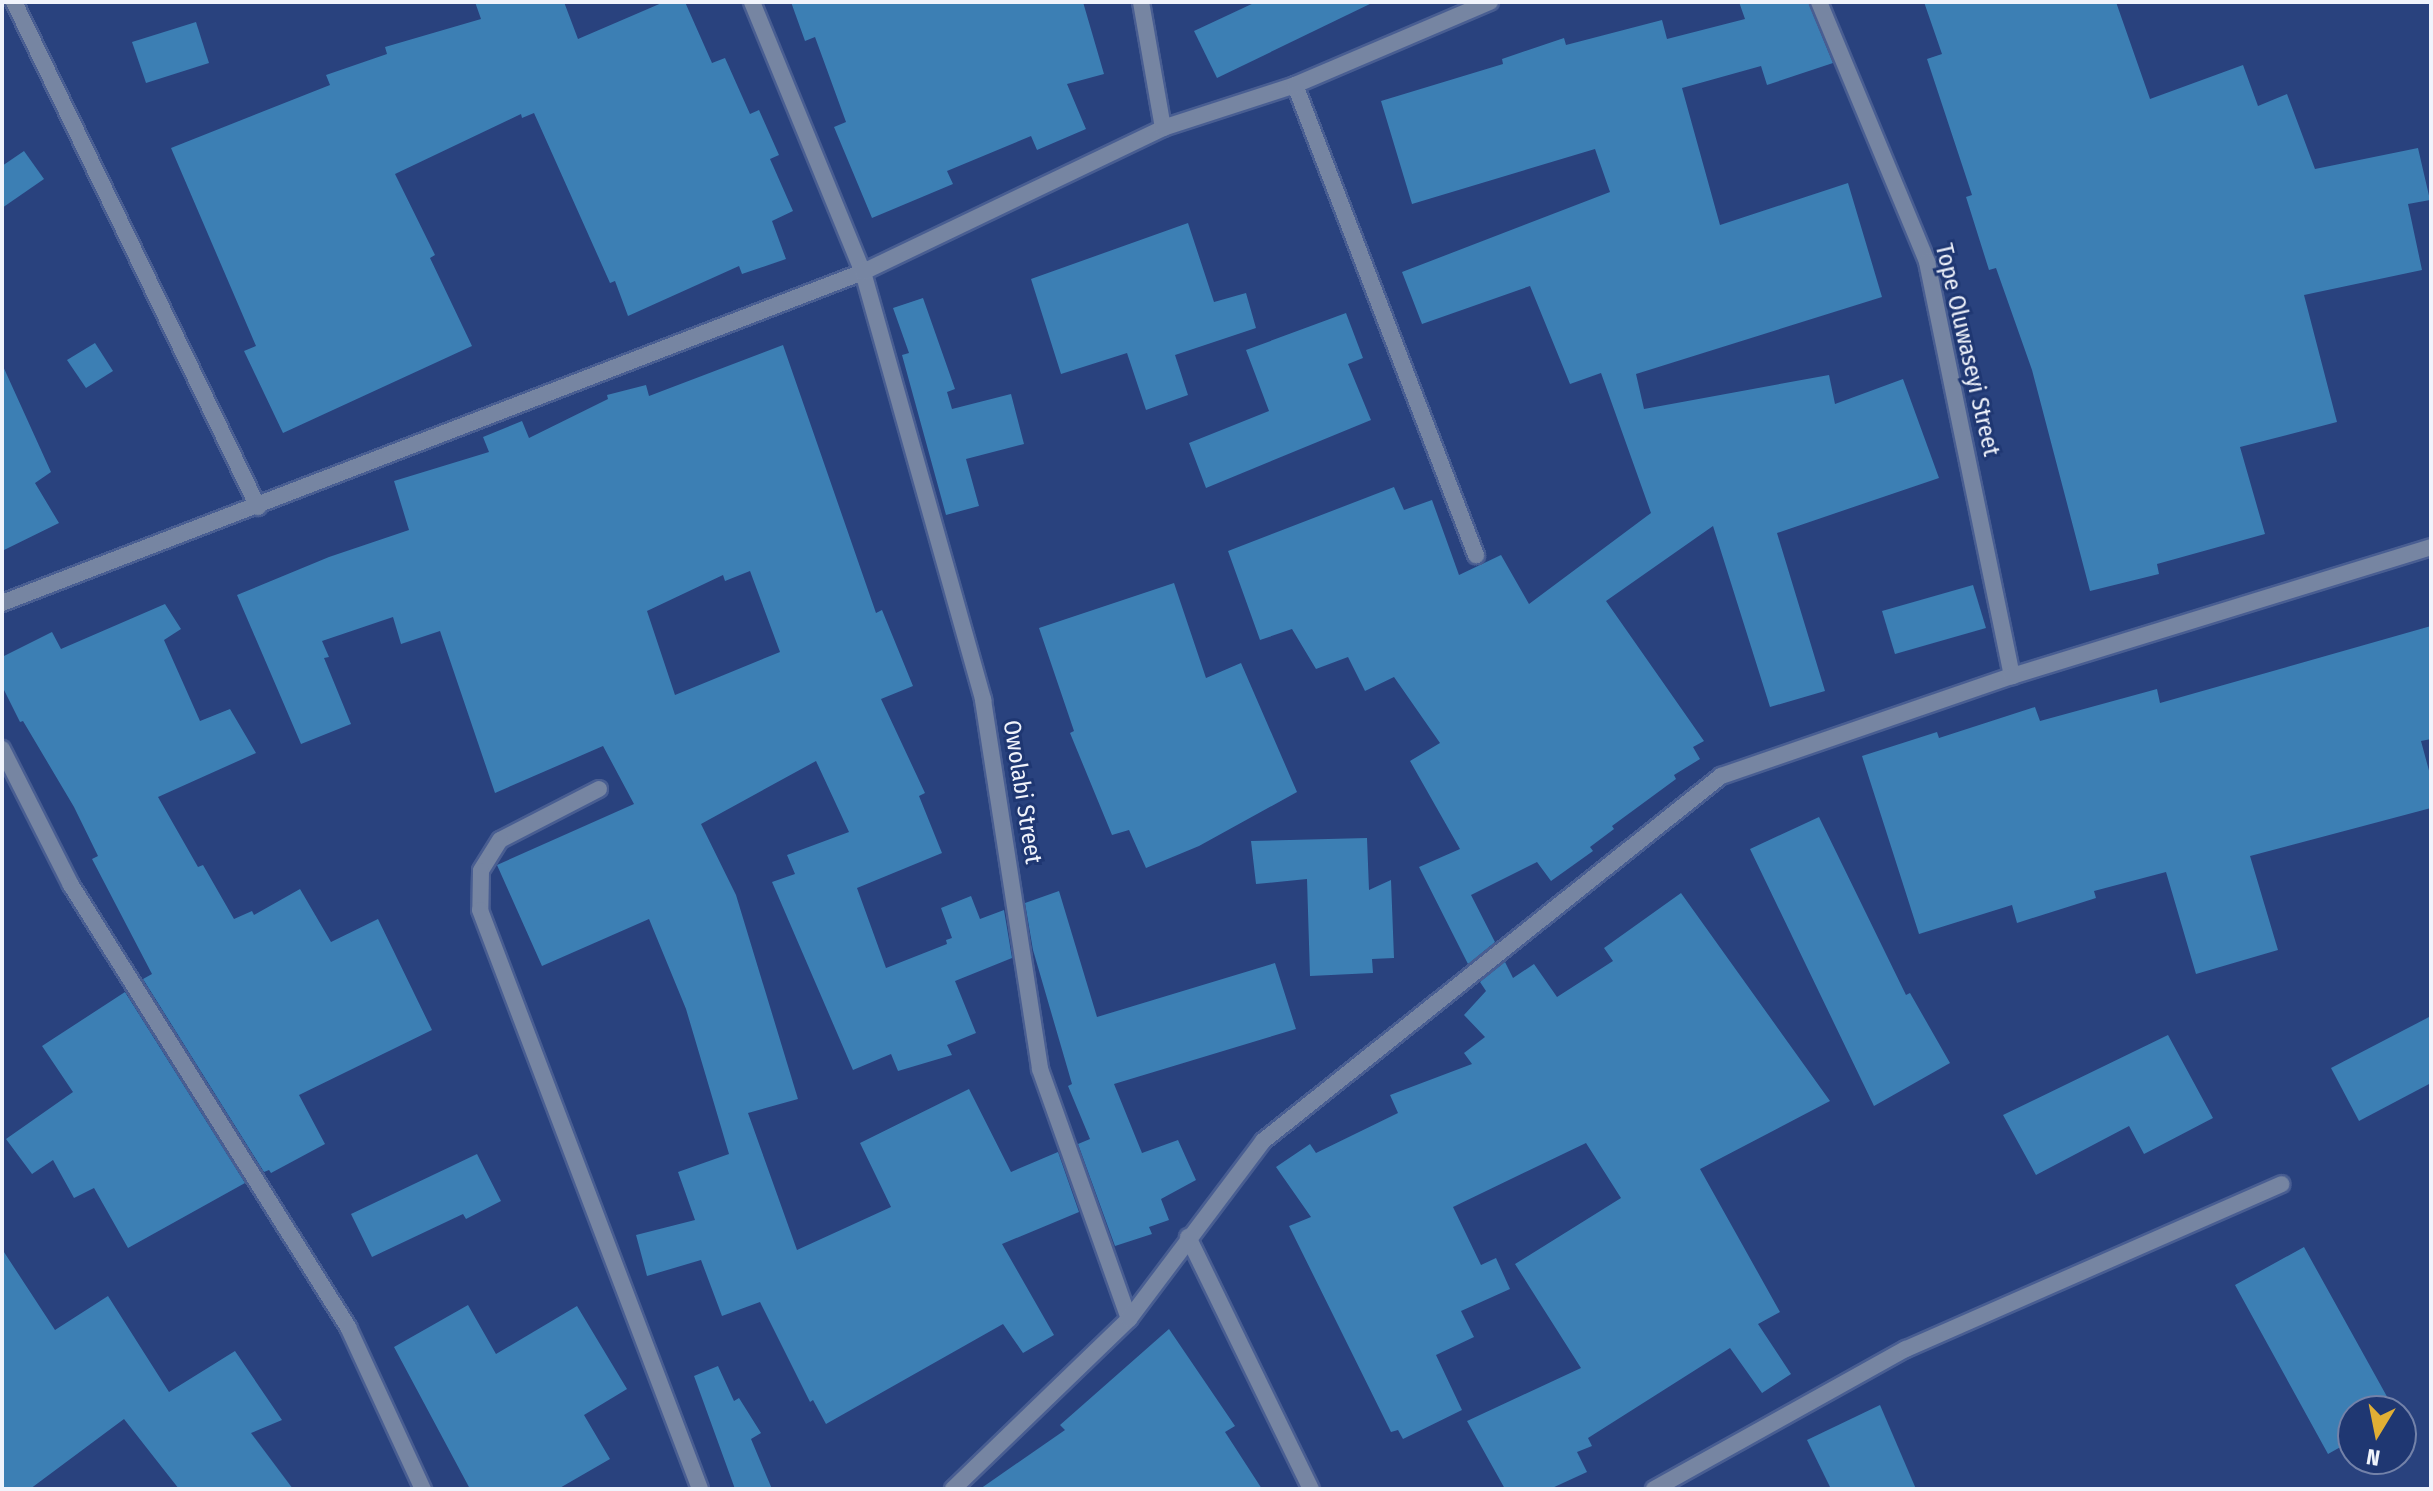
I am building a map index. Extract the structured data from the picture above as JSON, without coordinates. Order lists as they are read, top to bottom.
{
  "streets": {
    "street": ["Tope Oluwaseyi Street", "Owolabi Street"]
  },
  "north": "bottom"
}
